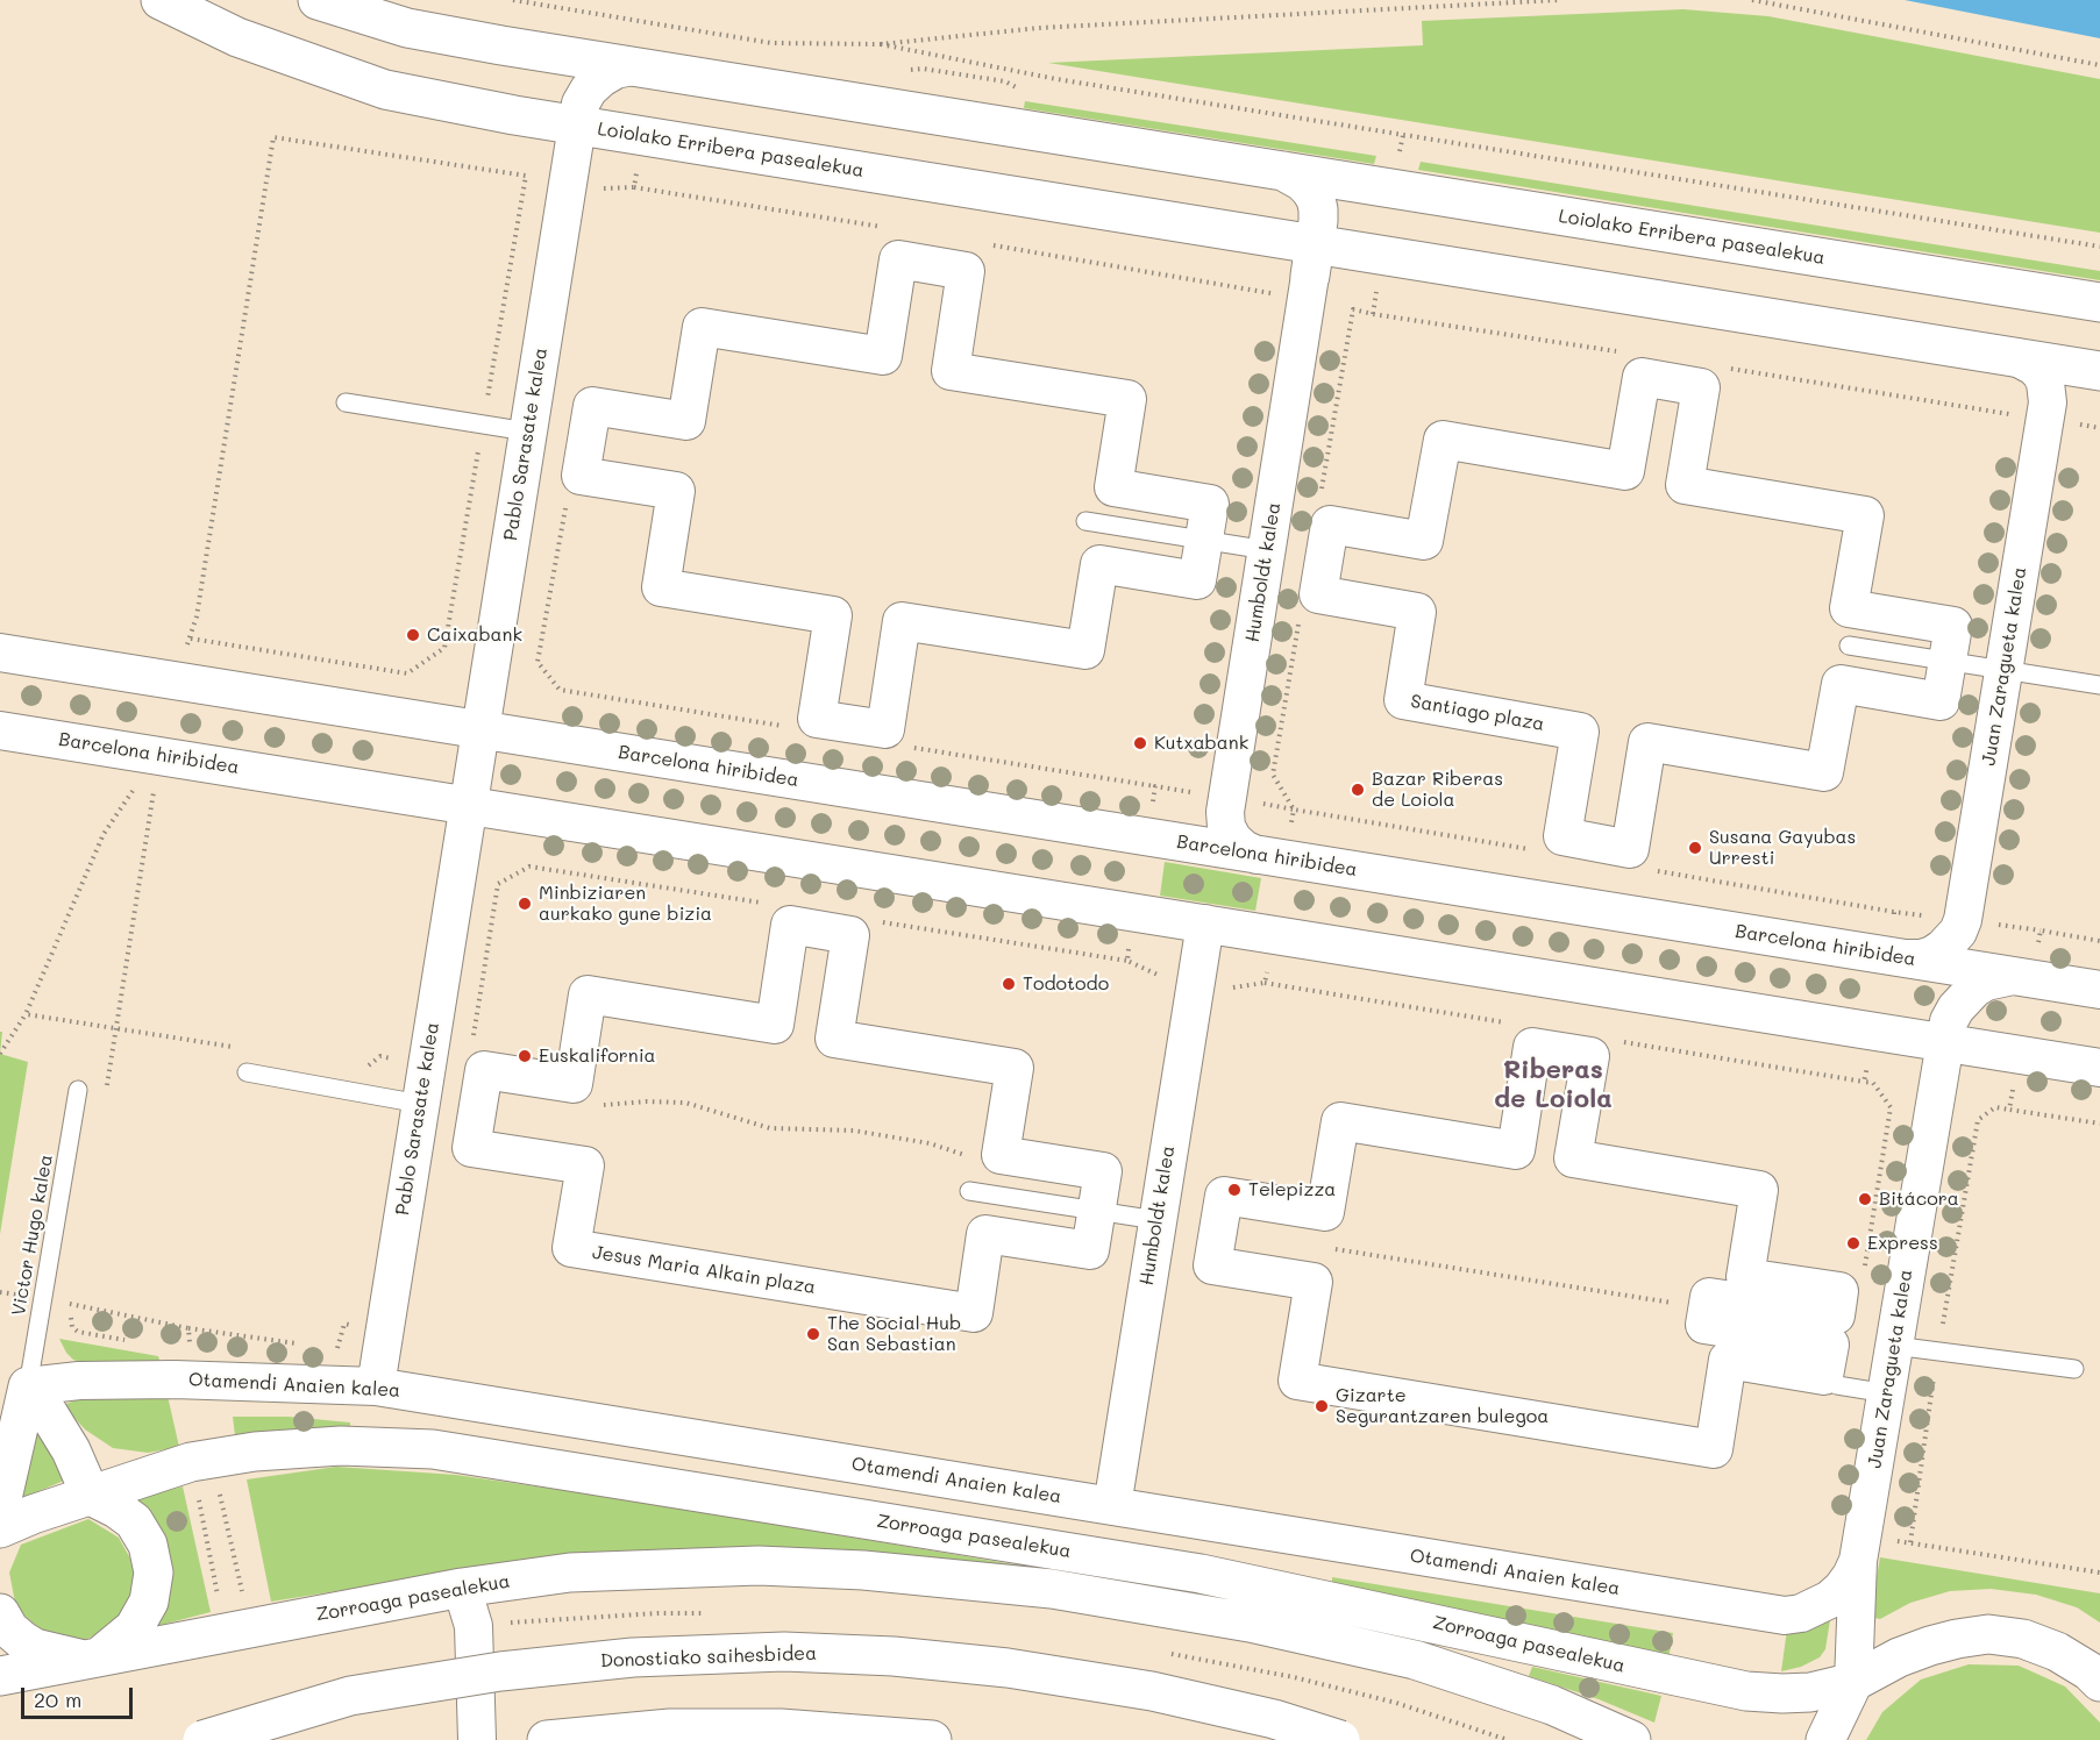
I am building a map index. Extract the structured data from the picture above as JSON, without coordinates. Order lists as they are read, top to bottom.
{
  "streets": {
    "main road": ["Loiolako Erribera pasealekua", "Zorroaga pasealekua", "Donostiako saihesbidea"],
    "street": [
      "Pablo Sarasate kalea",
      "Humboldt kalea",
      "Juan Zaragueta kalea",
      "Santiago plaza",
      "Barcelona hiribidea",
      "Jesus Maria Alkain plaza",
      "Otamendi Anaien kalea"
    ],
    "lane": ["Victor Hugo kalea"]
  },
  "crossings": [
    ["Loiolako Erribera pasealekua", "Pablo Sarasate kalea"],
    ["Loiolako Erribera pasealekua", "Humboldt kalea"],
    ["Loiolako Erribera pasealekua", "Juan Zaragueta kalea"],
    ["Pablo Sarasate kalea", "Barcelona hiribidea"],
    ["Pablo Sarasate kalea", "Otamendi Anaien kalea"],
    ["Humboldt kalea", "Barcelona hiribidea"],
    ["Humboldt kalea", "Otamendi Anaien kalea"],
    ["Juan Zaragueta kalea", "Barcelona hiribidea"],
    ["Juan Zaragueta kalea", "Otamendi Anaien kalea"],
    ["Juan Zaragueta kalea", "Zorroaga pasealekua"],
    ["Victor Hugo kalea", "Otamendi Anaien kalea"]
  ],
  "districts": ["Riberas de Loiola"],
  "places": [
    "Caixabank",
    "Kutxabank",
    "Bazar Riberas de Loiola",
    "Susana Gayubas Urresti",
    "Minbiziaren aurkako gune bizia",
    "Todotodo",
    "Euskalifornia",
    "Telepizza",
    "Bitácora",
    "Express",
    "The Social Hub San Sebastian",
    "Gizarte Segurantzaren bulegoa"
  ],
  "scale_bar": "20 m"
}
